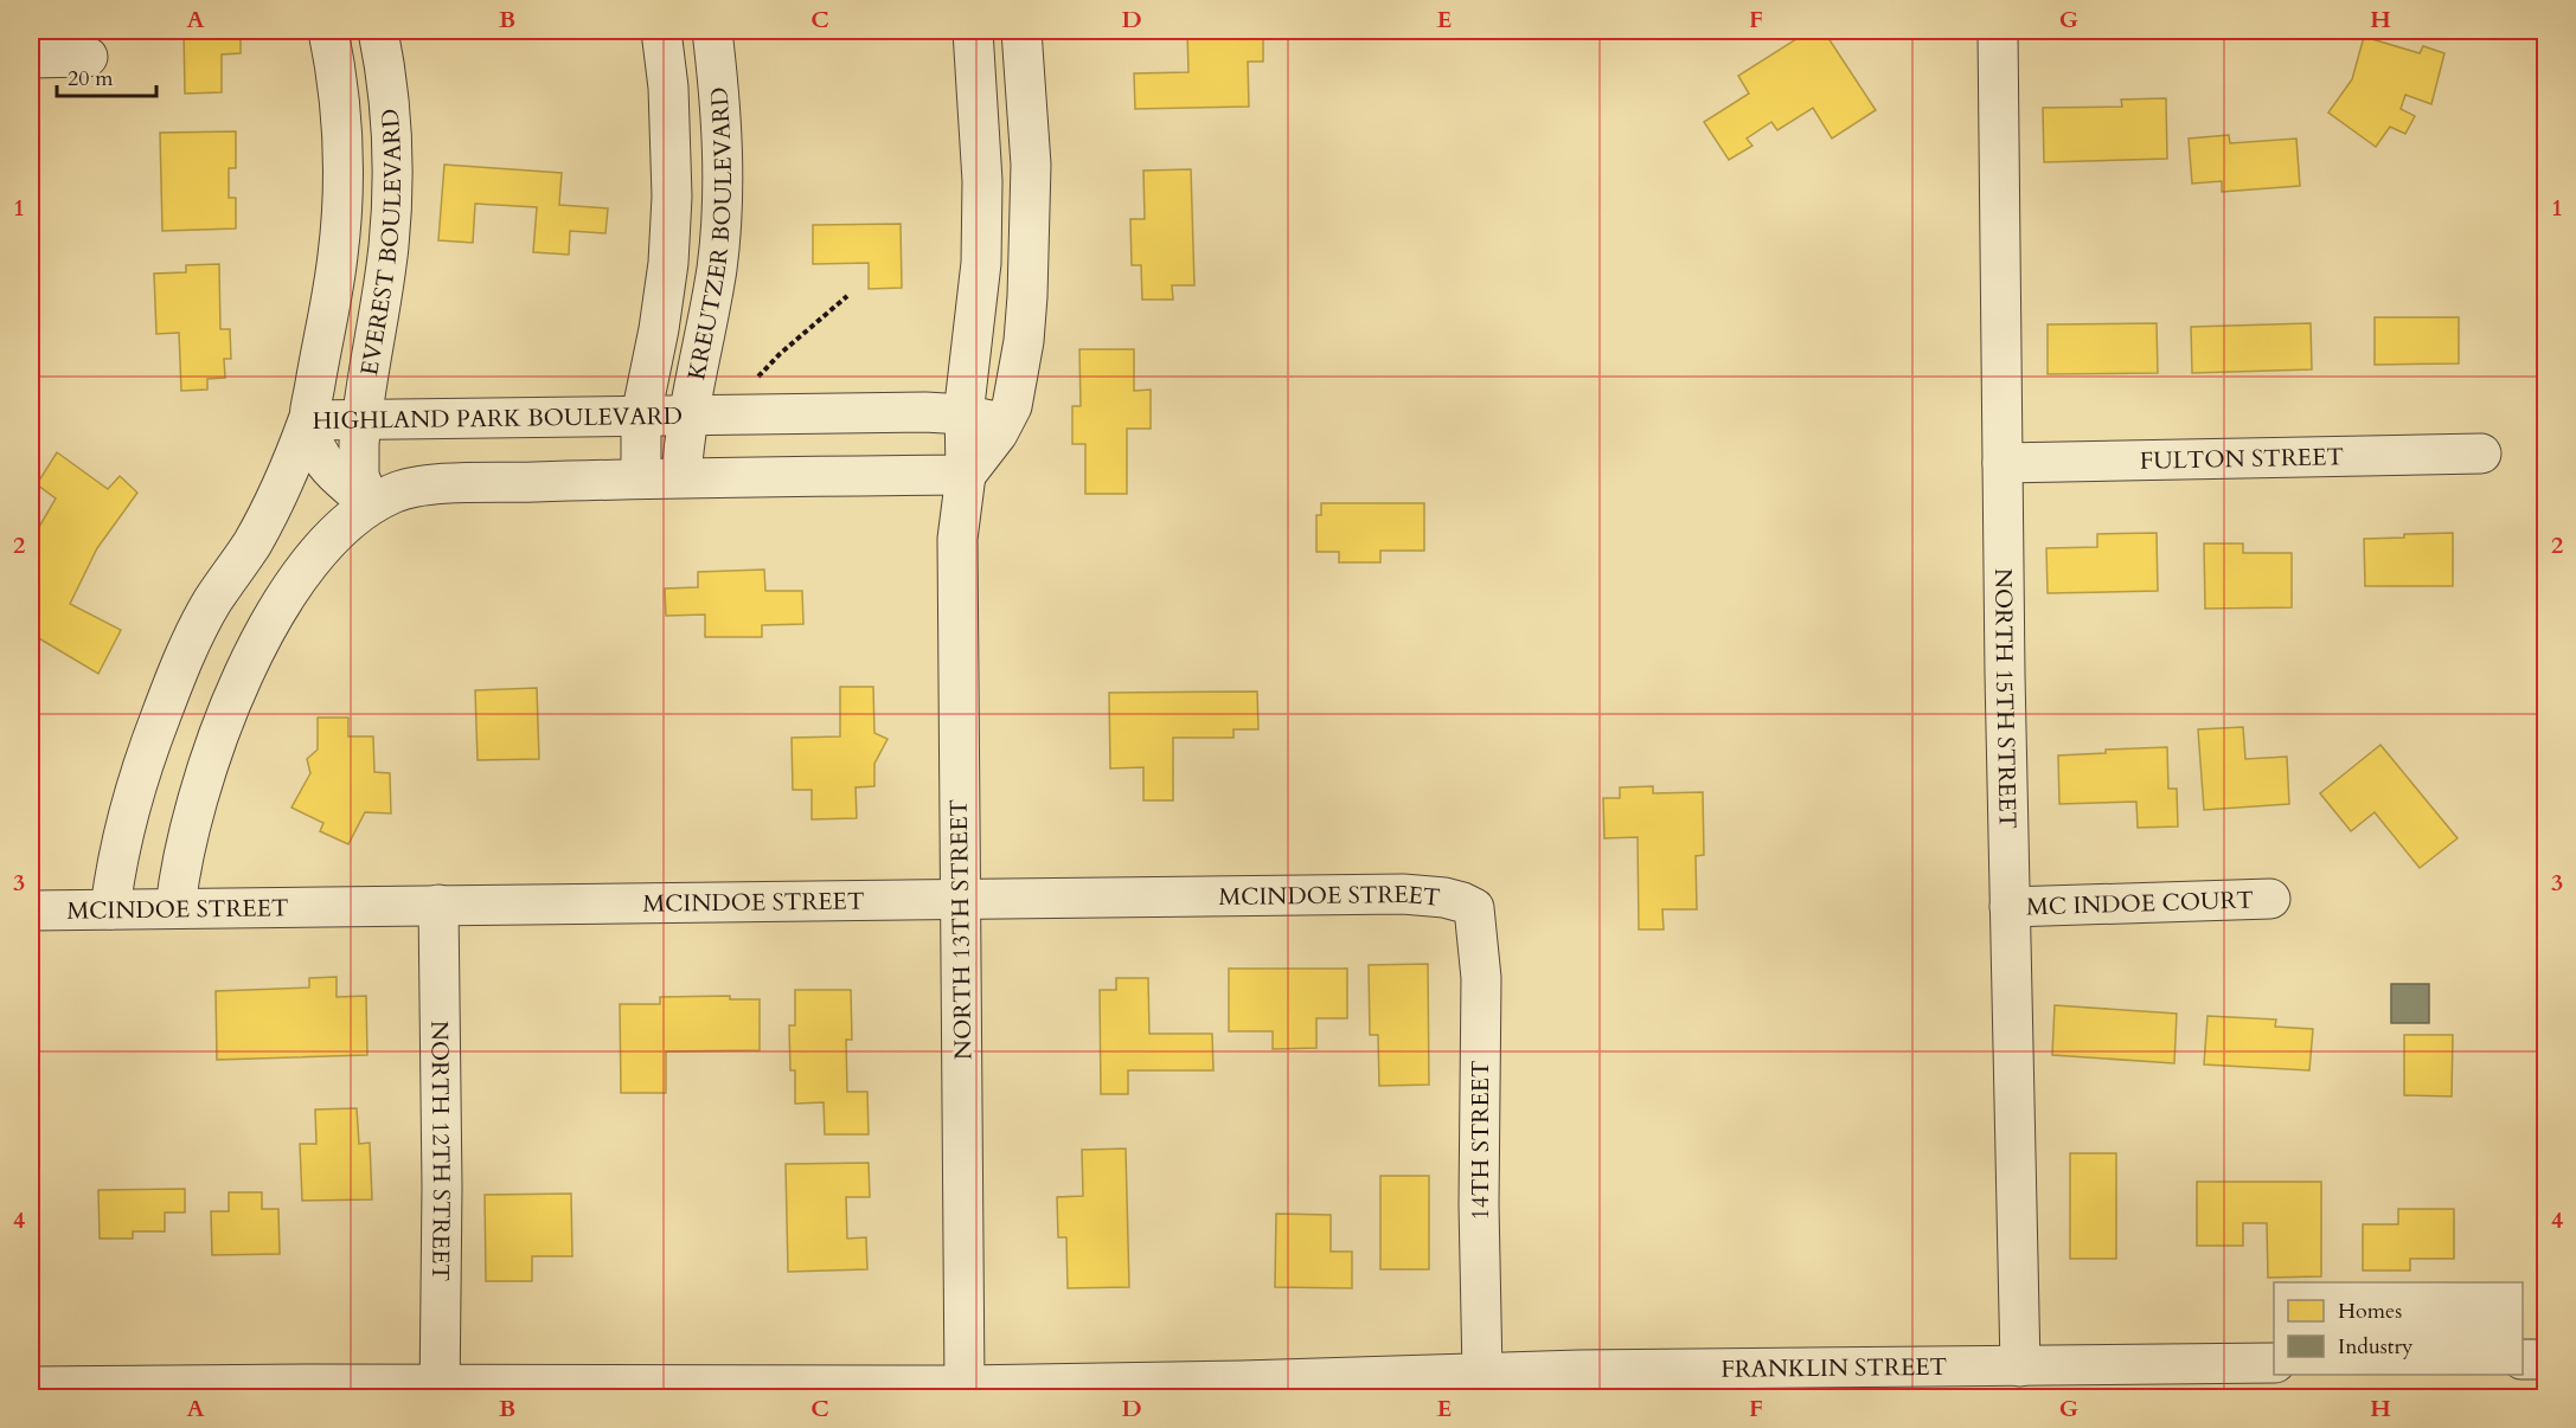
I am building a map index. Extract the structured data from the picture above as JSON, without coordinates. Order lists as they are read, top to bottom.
{
  "streets": {
    "street": [
      "KREUTZER BOULEVARD",
      "EVEREST BOULEVARD",
      "HIGHLAND PARK BOULEVARD",
      "FULTON STREET",
      "NORTH 15TH STREET",
      "MCINDOE STREET",
      "MC INDOE COURT",
      "NORTH 13TH STREET",
      "14TH STREET",
      "NORTH 12TH STREET",
      "FRANKLIN STREET"
    ]
  },
  "crossings": [
    ["KREUTZER BOULEVARD", "HIGHLAND PARK BOULEVARD"],
    ["EVEREST BOULEVARD", "HIGHLAND PARK BOULEVARD"],
    ["HIGHLAND PARK BOULEVARD", "MCINDOE STREET"],
    ["FULTON STREET", "NORTH 15TH STREET"],
    ["NORTH 15TH STREET", "MC INDOE COURT"],
    ["NORTH 15TH STREET", "FRANKLIN STREET"],
    ["MCINDOE STREET", "NORTH 13TH STREET"],
    ["MCINDOE STREET", "14TH STREET"],
    ["MCINDOE STREET", "NORTH 12TH STREET"],
    ["NORTH 13TH STREET", "FRANKLIN STREET"],
    ["14TH STREET", "FRANKLIN STREET"],
    ["NORTH 12TH STREET", "FRANKLIN STREET"]
  ],
  "legend": ["Homes", "Industry"],
  "scale_bar": "20 m",
  "grid": {
    "columns": [
      "A",
      "B",
      "C",
      "D",
      "E",
      "F",
      "G",
      "H"
    ],
    "rows": [
      "1",
      "2",
      "3",
      "4"
    ]
  }
}
